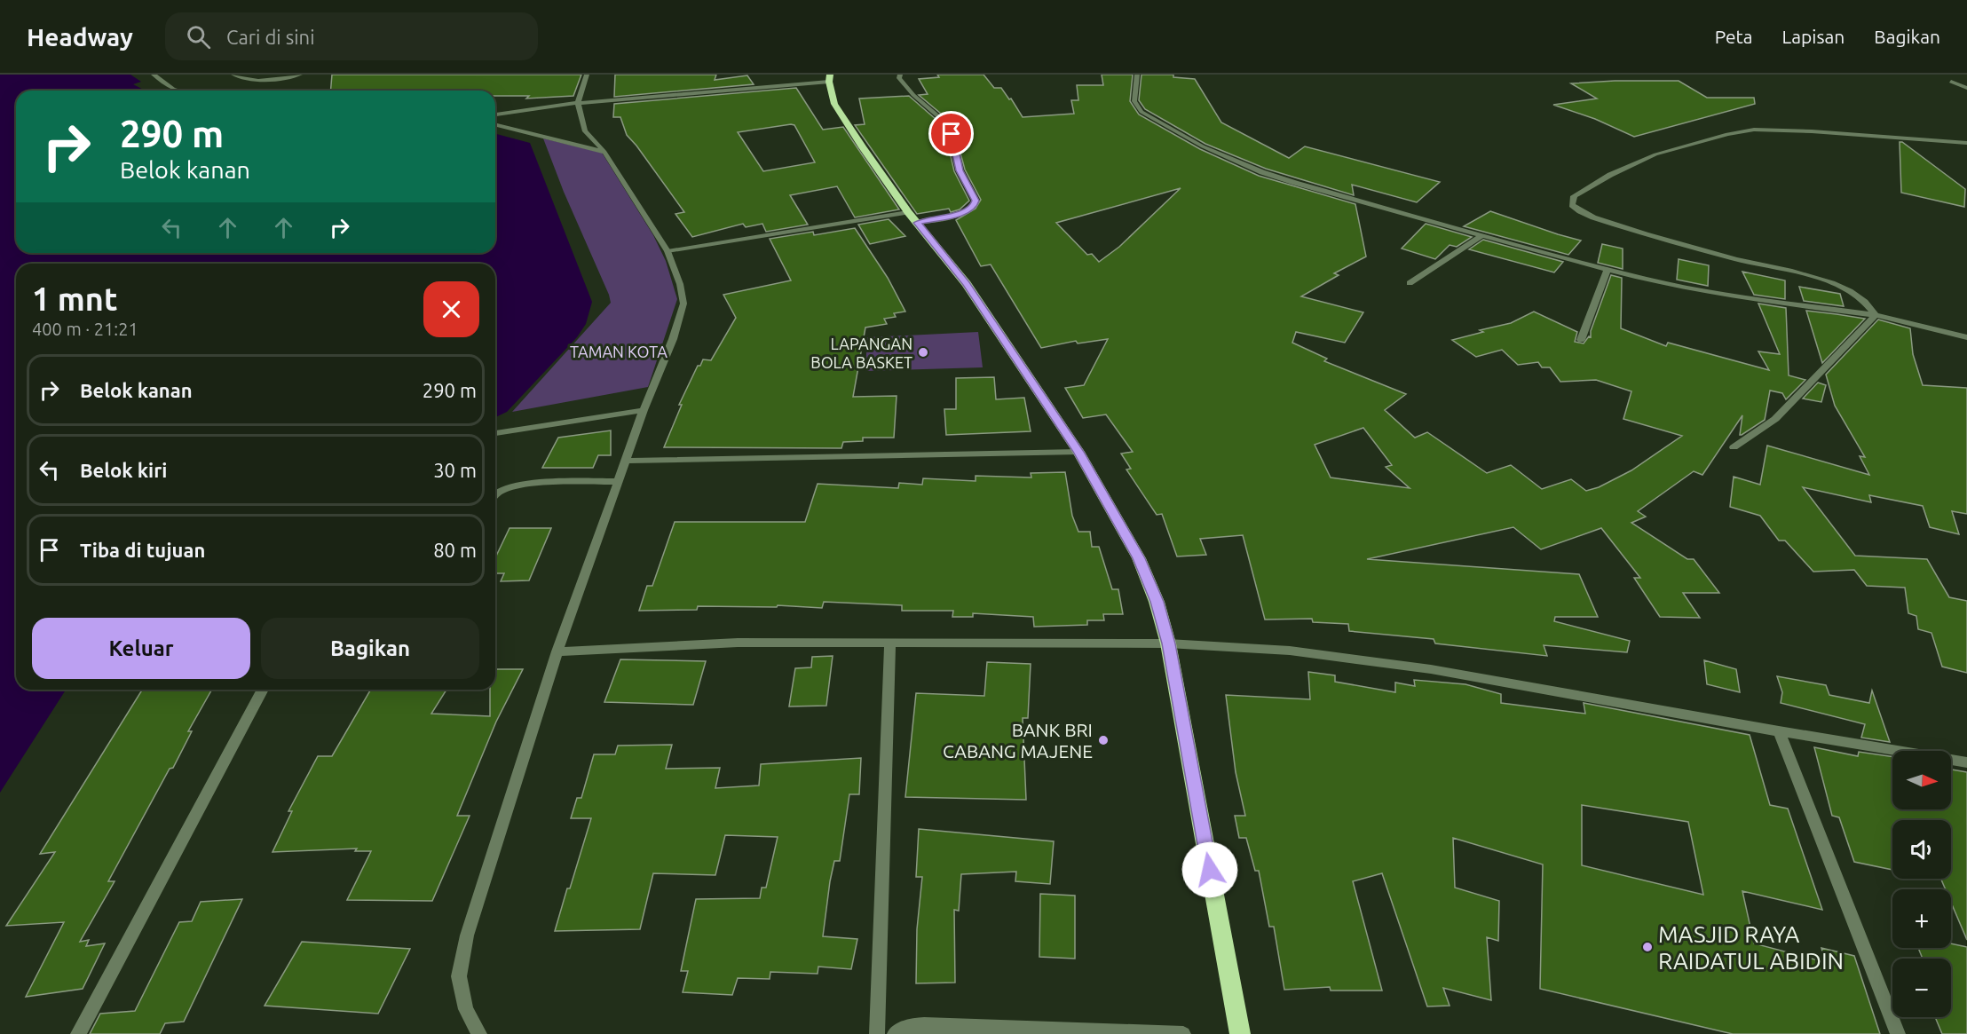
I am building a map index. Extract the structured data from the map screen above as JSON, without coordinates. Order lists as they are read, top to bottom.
{
  "parks": ["TAMAN KOTA"],
  "places": ["LAPANGAN BOLA BASKET", "BANK BRI CABANG MAJENE", "MASJID RAYA RAIDATUL ABIDIN"],
  "north": "right",
  "page": {
    "header": "Headway",
    "search": "Cari di sini",
    "nav": ["Peta", "Lapisan", "Bagikan"],
    "turn": ["290 m", "Belok kanan"],
    "heading": ["1 mnt", "400 m · 21:21"],
    "list": [
      {
        "name": "Belok kanan",
        "value": "290 m"
      },
      {
        "name": "Belok kiri",
        "value": "30 m"
      },
      {
        "name": "Tiba di tujuan",
        "value": "80 m"
      }
    ],
    "buttons": ["Keluar", "Bagikan"],
    "map_buttons": ["+", "−"]
  }
}
